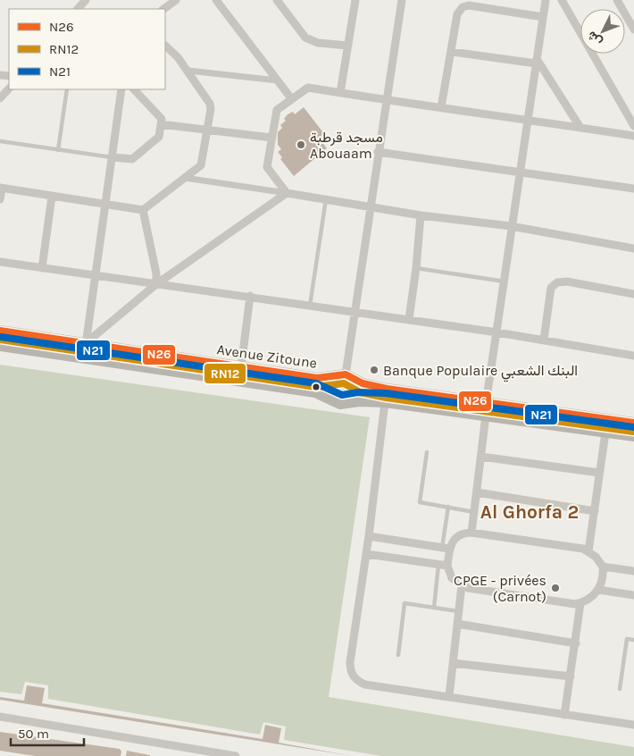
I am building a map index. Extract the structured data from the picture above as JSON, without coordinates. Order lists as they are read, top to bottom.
{
  "streets": {
    "main road": ["Avenue Zitoune"]
  },
  "districts": ["Al Ghorfa 2"],
  "places": ["مسجد قرطبة Abouaam", "Banque Populaire البنك الشعبي", "CPGE - privées (Carnot)"],
  "lines": ["transit line N26", "transit line N21", "transit line RN12"],
  "legend": ["N26", "RN12", "N21"],
  "scale_bar": "50 m",
  "north": "bottom left"
}
